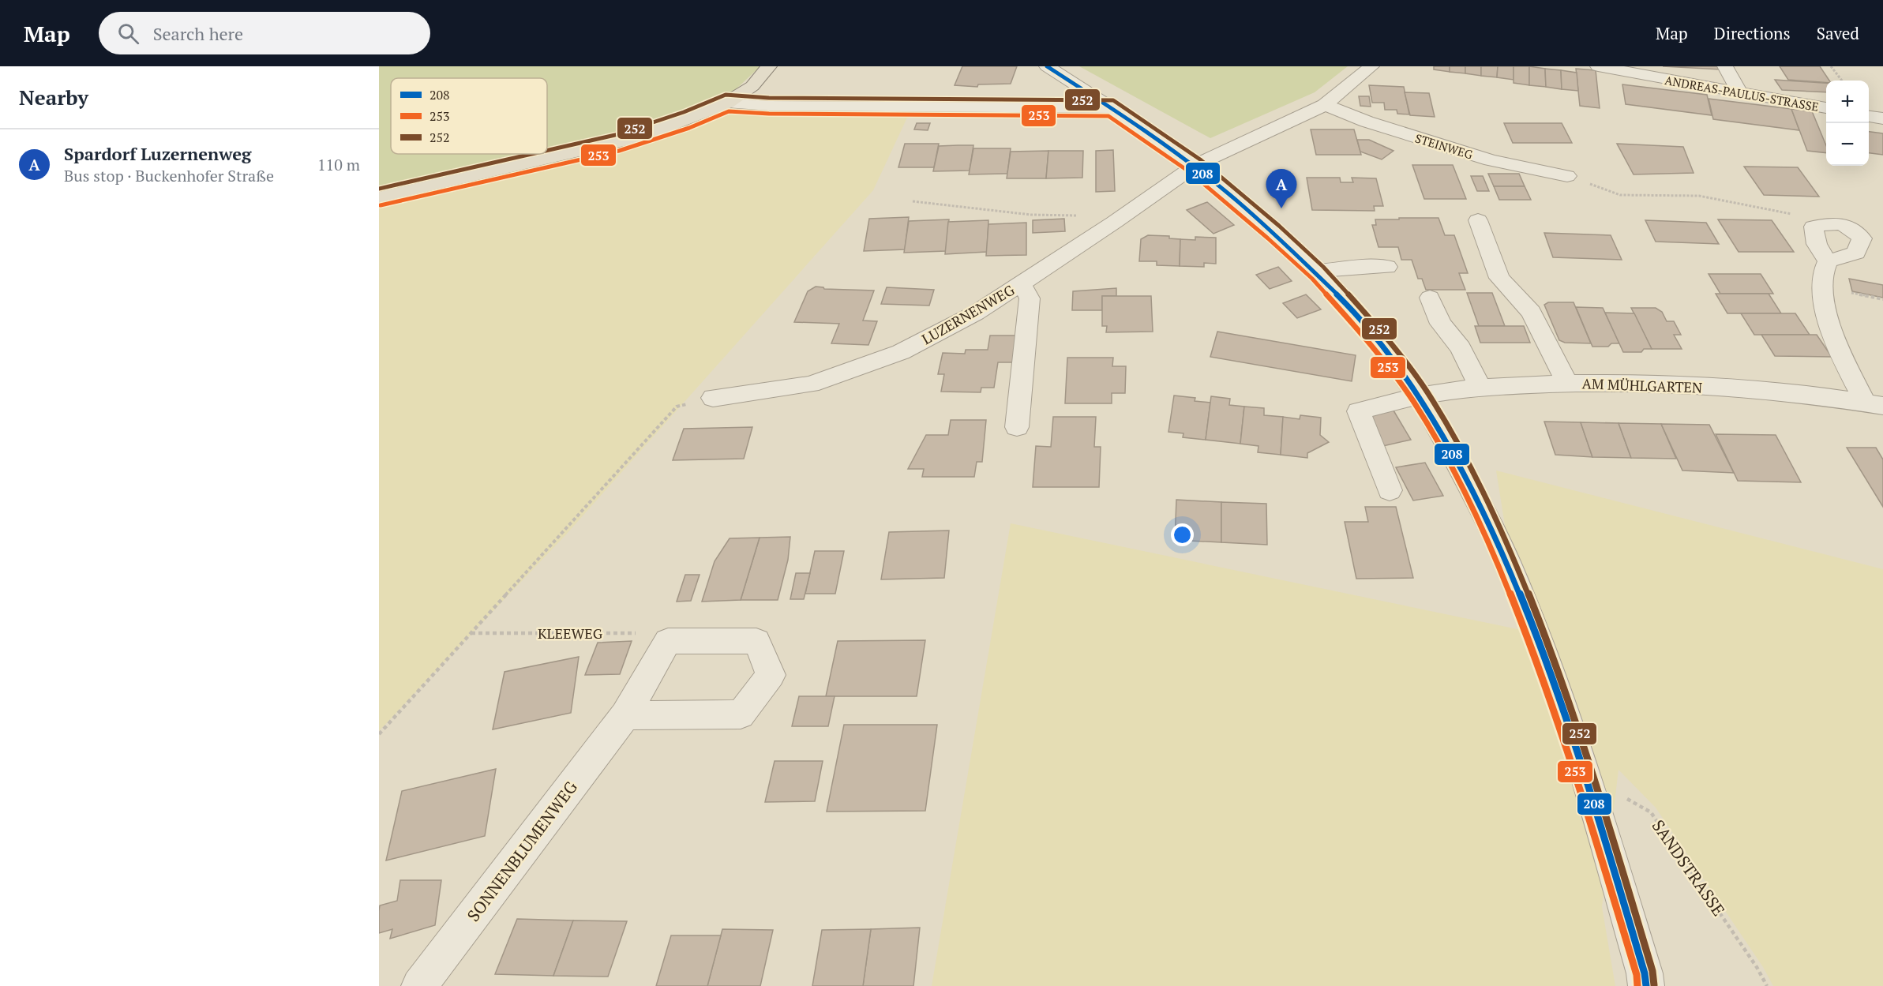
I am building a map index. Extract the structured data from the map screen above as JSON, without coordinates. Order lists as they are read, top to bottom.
{
  "streets": {
    "street": [
      "ANDREAS-PAULUS-STRASSE",
      "STEINWEG",
      "LUZERNENWEG",
      "AM MÜHLGARTEN",
      "SONNENBLUMENWEG"
    ],
    "path": ["KLEEWEG", "SANDSTRASSE"]
  },
  "crossings": [
    ["KLEEWEG", "SONNENBLUMENWEG"]
  ],
  "lines": ["transit line 208", "transit line 252", "transit line 253"],
  "legend": ["208", "253", "252"],
  "page": {
    "header": "Map",
    "search": "Search here",
    "nav": ["Map", "Directions", "Saved"],
    "heading": "Nearby",
    "map_buttons": ["+", "−"],
    "list": [
      {
        "mark": "A",
        "name": "Spardorf Luzernenweg",
        "note": "Bus stop · Buckenhofer Straße",
        "value": "110 m"
      }
    ],
    "pins": "A"
  }
}
